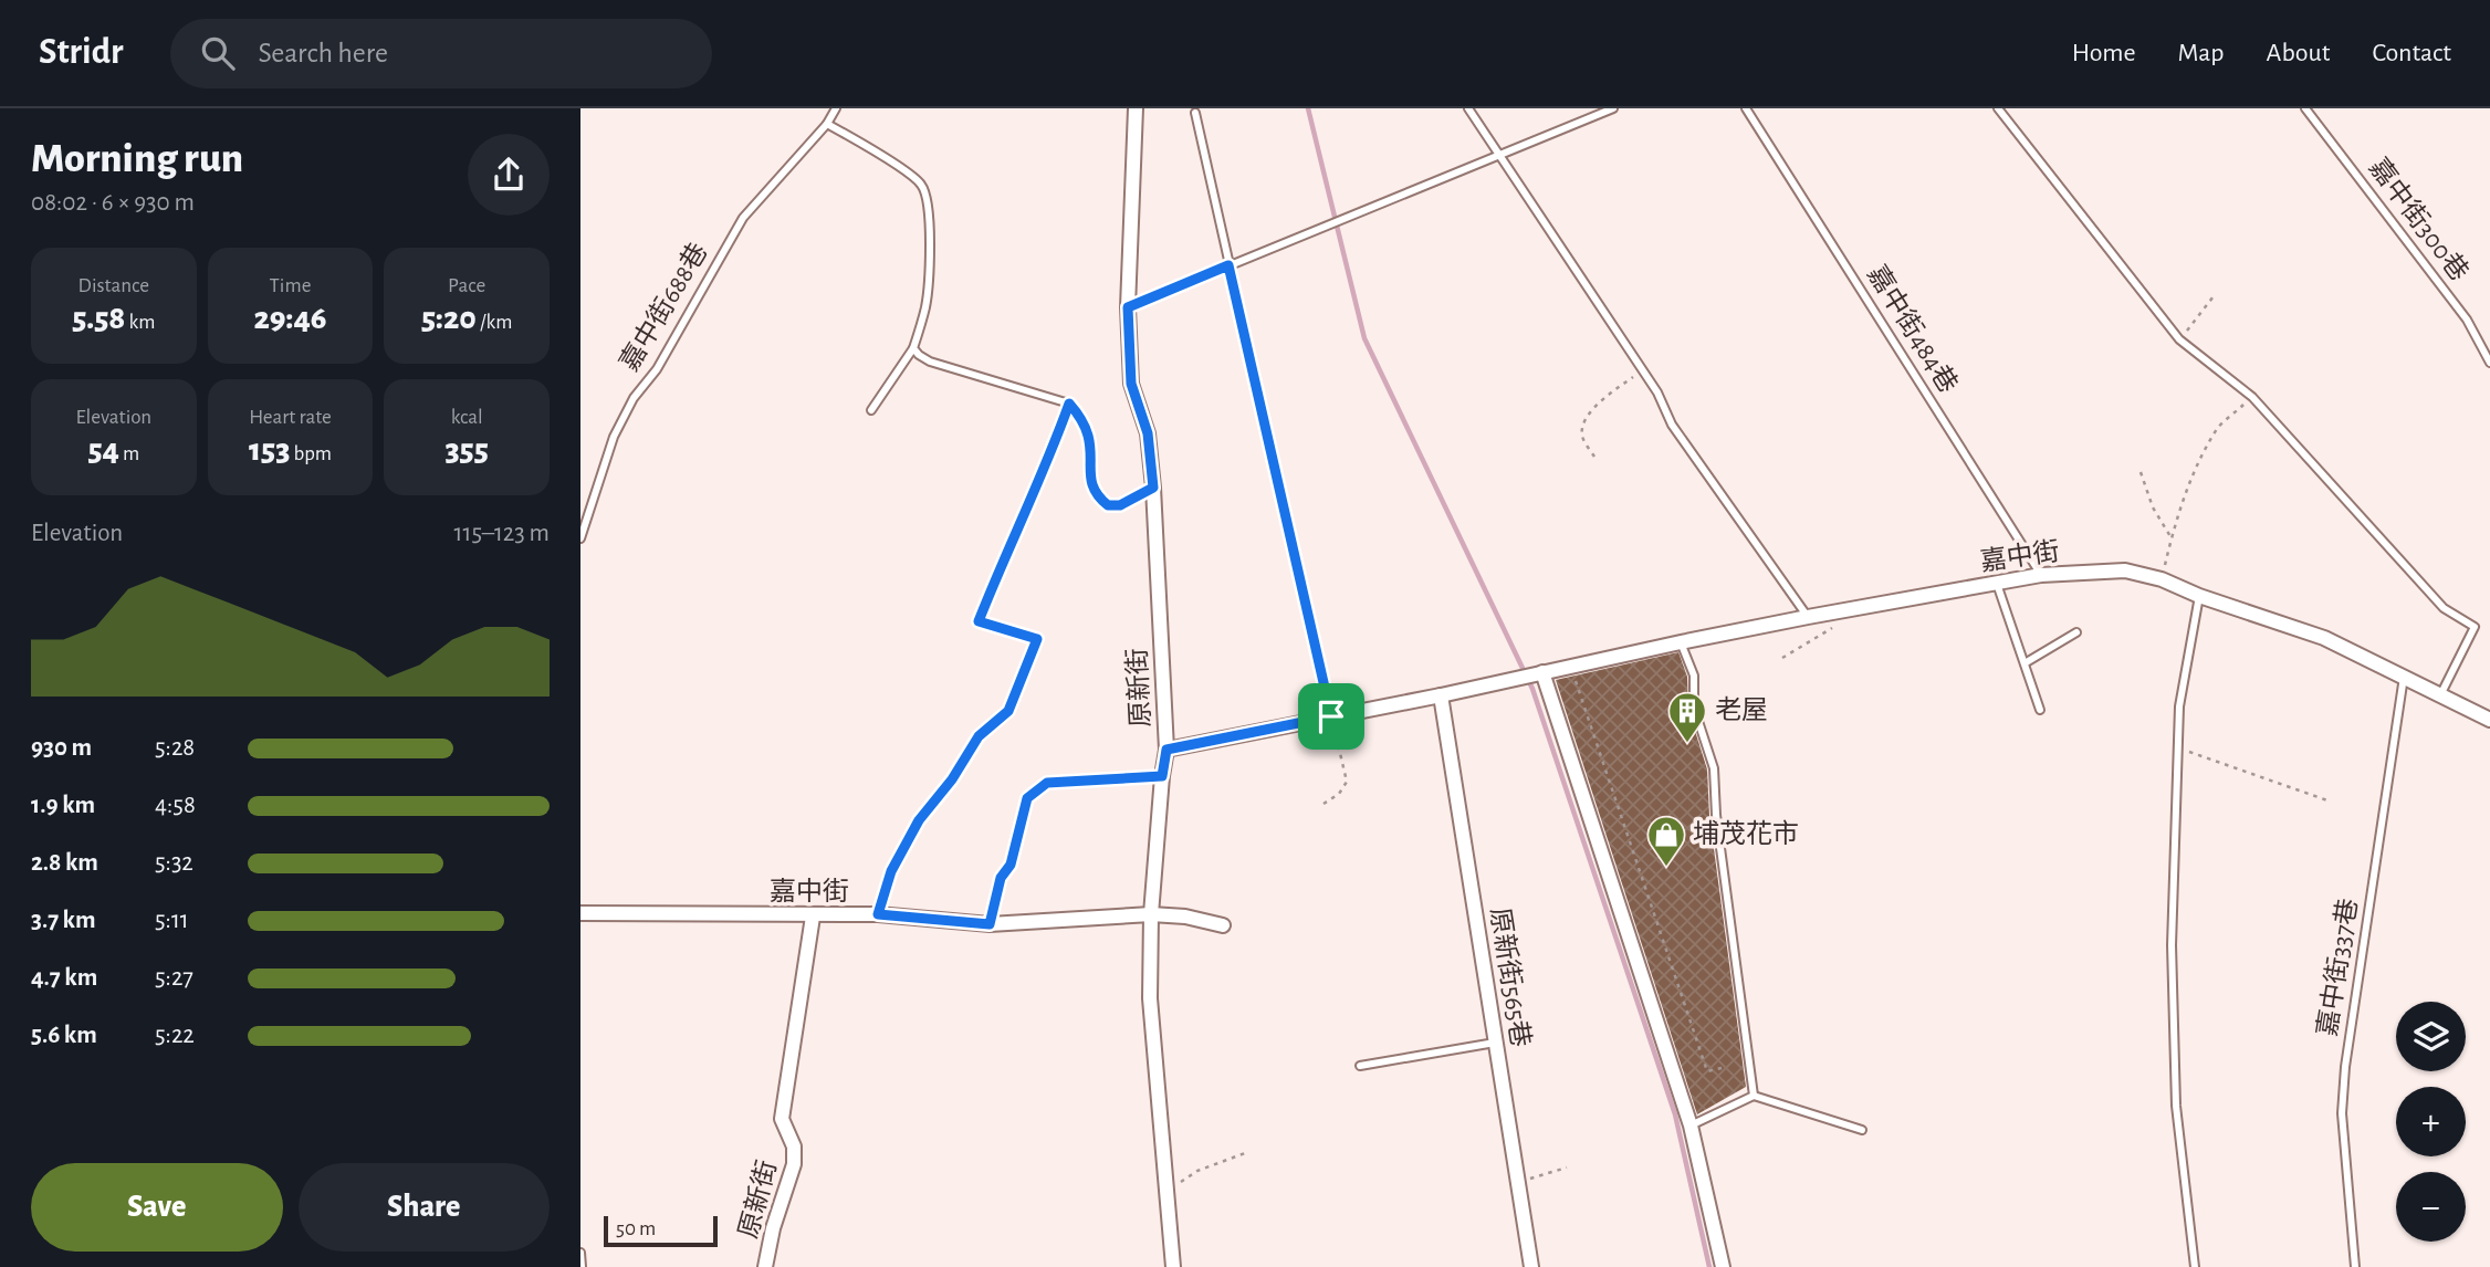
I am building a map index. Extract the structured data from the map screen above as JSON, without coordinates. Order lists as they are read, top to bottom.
{
  "streets": {
    "street": ["嘉中街", "原新街", "原新街565巷"],
    "lane": [
      "嘉中街300巷",
      "嘉中街688巷",
      "嘉中街484巷",
      "嘉中街337巷"
    ]
  },
  "crossings": [
    ["嘉中街484巷", "嘉中街"],
    ["嘉中街", "原新街"],
    ["嘉中街", "嘉中街337巷"],
    ["嘉中街", "原新街565巷"]
  ],
  "places": {
    "building": ["老屋"],
    "shop": ["埔茂花市"]
  },
  "scale_bar": "50 m",
  "page": {
    "header": "Stridr",
    "search": "Search here",
    "nav": [
      "Home",
      "Map",
      "About",
      "Contact"
    ],
    "heading": ["Morning run", "08:02 · 6 × 930 m"],
    "stats": [
      ["Distance", "5.58 km"],
      ["Time", "29:46"],
      ["Pace", "5:20 /km"],
      ["Elevation", "54 m"],
      ["Heart rate", "153 bpm"],
      ["kcal", "355"]
    ],
    "chart": ["Elevation", "115–123 m"],
    "list": [
      {
        "name": "930 m",
        "note": "5:28"
      },
      {
        "name": "1.9 km",
        "note": "4:58"
      },
      {
        "name": "2.8 km",
        "note": "5:32"
      },
      {
        "name": "3.7 km",
        "note": "5:11"
      },
      {
        "name": "4.7 km",
        "note": "5:27"
      },
      {
        "name": "5.6 km",
        "note": "5:22"
      }
    ],
    "map_buttons": ["+", "−"],
    "buttons": ["Save", "Share"],
    "scale": "50 m"
  }
}
